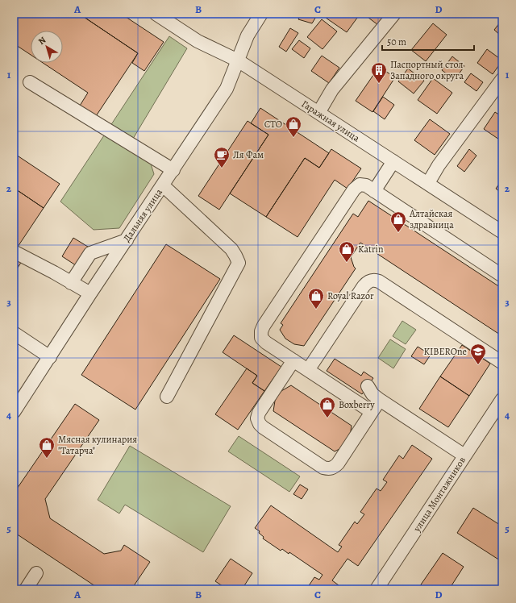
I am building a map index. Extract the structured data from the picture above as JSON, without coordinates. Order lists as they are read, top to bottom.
{
  "streets": {
    "street": ["Гаражная улица", "Дальняя улица", "улица Монтажников"]
  },
  "crossings": [
    ["Гаражная улица", "Дальняя улица"]
  ],
  "places": {
    "building": ["Паспортный стол Западного округа"],
    "shop": [
      "СТО",
      "Алтайская здравница",
      "Katrin",
      "Royal Razor",
      "Boxberry",
      "Мясная кулинария \"Татарча\""
    ],
    "cafe": ["Ля Фам"],
    "school or university": ["KIBEROne"]
  },
  "scale_bar": "50 m",
  "north": "top left",
  "grid": {
    "columns": [
      "A",
      "B",
      "C",
      "D"
    ],
    "rows": [
      "1",
      "2",
      "3",
      "4",
      "5"
    ]
  }
}
